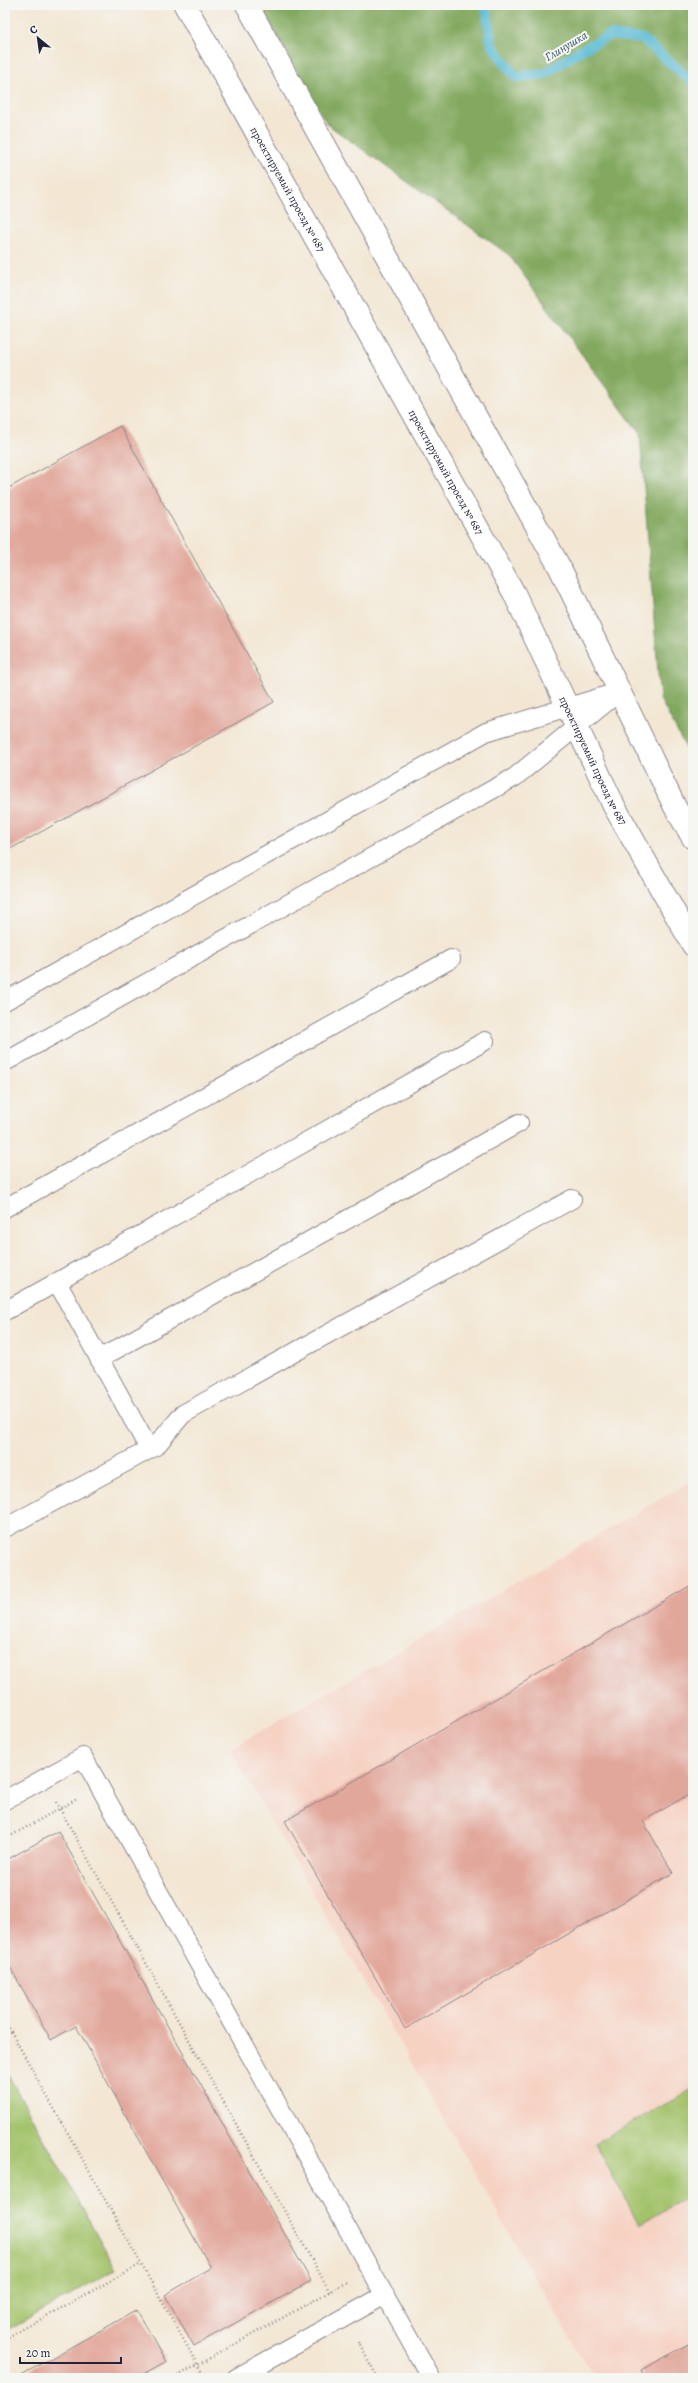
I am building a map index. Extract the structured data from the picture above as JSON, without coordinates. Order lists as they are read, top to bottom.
{
  "streets": {
    "street": ["проектируемый проезд № 687"]
  },
  "water": ["Глинушка"],
  "scale_bar": "20 m",
  "north": "top left"
}
